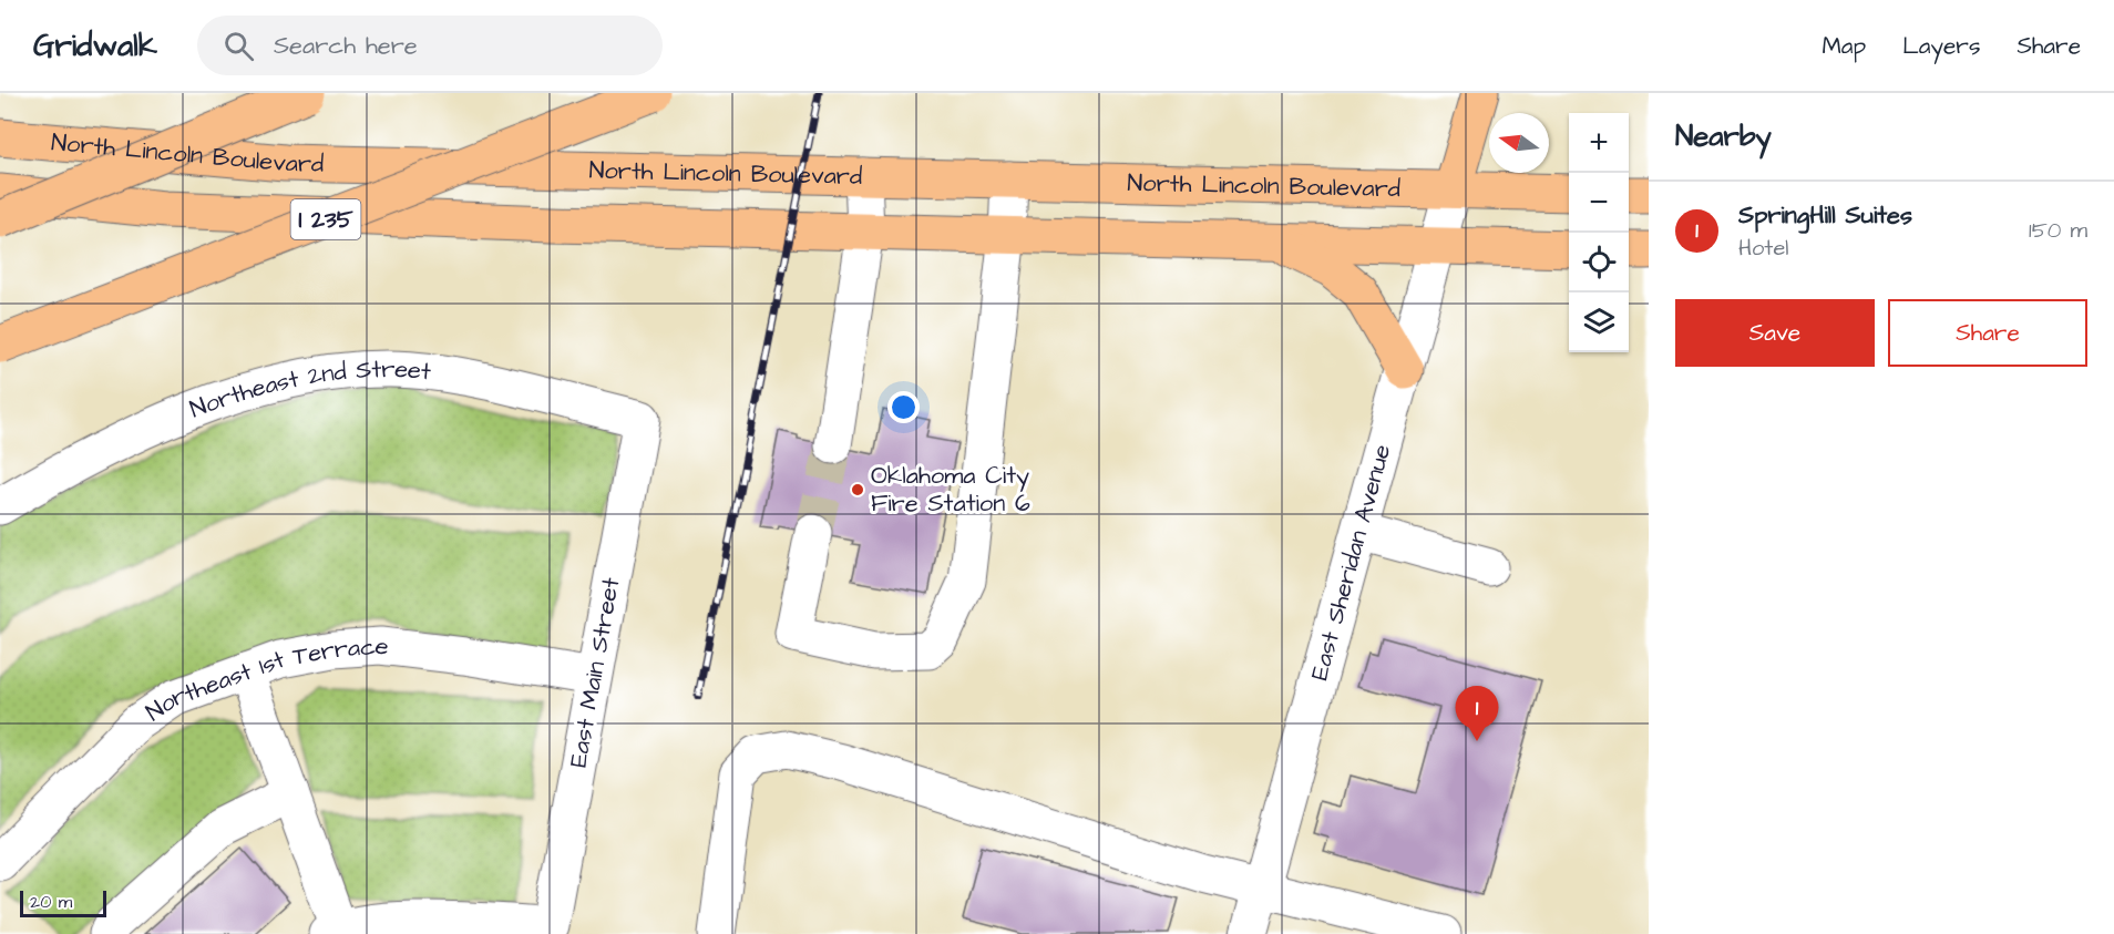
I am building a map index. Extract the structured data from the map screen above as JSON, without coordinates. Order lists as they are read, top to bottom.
{
  "streets": {
    "main road": ["North Lincoln Boulevard", "I 235"],
    "street": [
      "Northeast 2nd Street",
      "East Sheridan Avenue",
      "East Main Street",
      "Northeast 1st Terrace"
    ]
  },
  "crossings": [
    ["North Lincoln Boulevard", "East Sheridan Avenue"],
    ["Northeast 2nd Street", "East Main Street"],
    ["East Main Street", "Northeast 1st Terrace"]
  ],
  "places": ["Oklahoma City Fire Station 6"],
  "scale_bar": "20 m",
  "north": "left",
  "page": {
    "header": "Gridwalk",
    "search": "Search here",
    "nav": ["Map", "Layers", "Share"],
    "heading": "Nearby",
    "map_buttons": ["+", "−"],
    "list": [
      {
        "mark": "1",
        "name": "SpringHill Suites",
        "note": "Hotel",
        "value": "150 m"
      }
    ],
    "buttons": ["Save", "Share"],
    "pins": "1",
    "scale": "20 m"
  }
}
